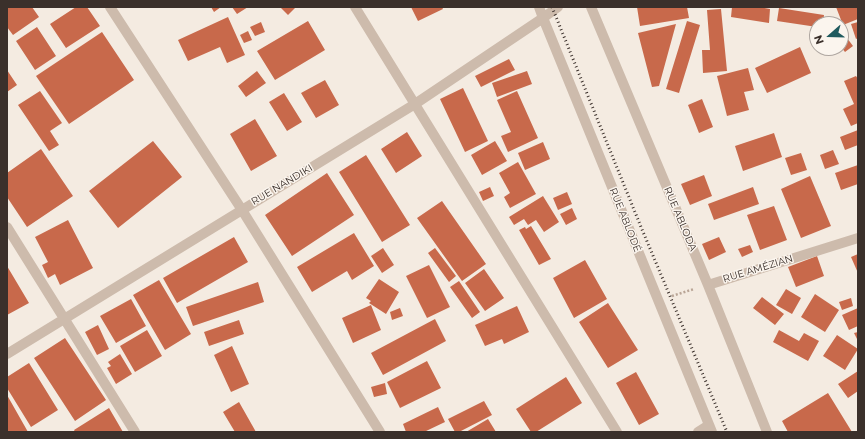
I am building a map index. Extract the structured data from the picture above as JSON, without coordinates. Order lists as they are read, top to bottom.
{
  "streets": {
    "street": [
      "RUE NANDIKI",
      "RUE ABLODA",
      "RUE ABLODÉ",
      "RUE AMÉZIAN"
    ]
  },
  "crossings": [
    ["RUE NANDIKI", "RUE ABLODÉ"],
    ["RUE ABLODA", "RUE AMÉZIAN"]
  ],
  "north": "left"
}
